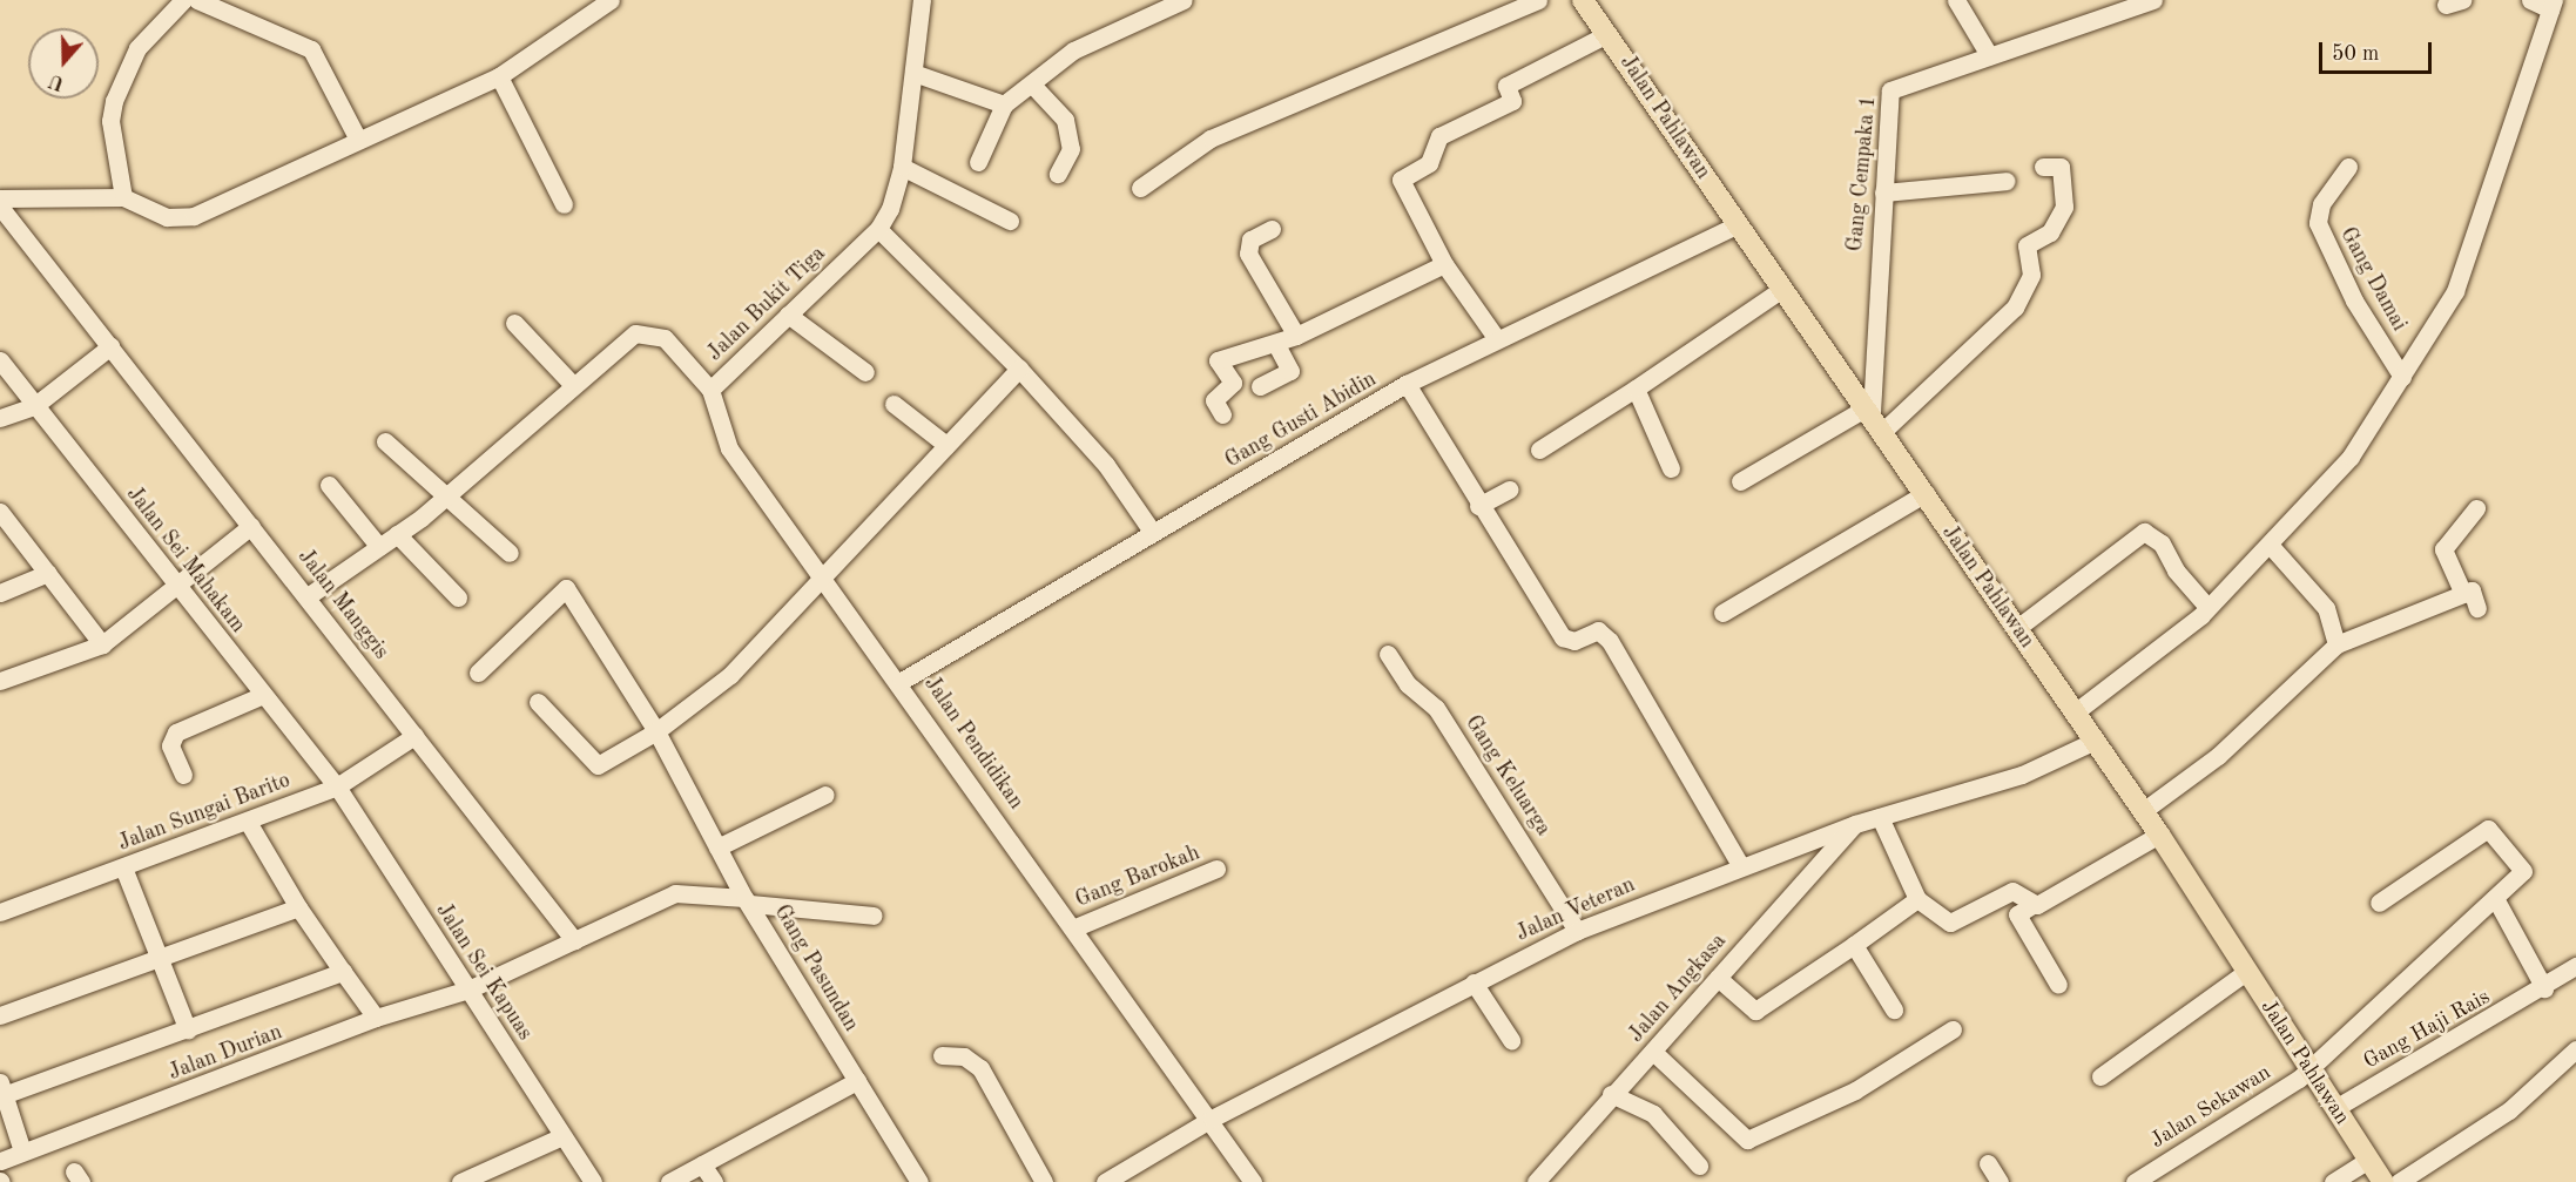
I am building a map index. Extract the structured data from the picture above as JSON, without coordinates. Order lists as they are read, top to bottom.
{
  "streets": {
    "main road": ["Jalan Pahlawan"],
    "street": [
      "Gang Cempaka 1",
      "Gang Damai",
      "Jalan Bukit Tiga",
      "Gang Gusti Abidin",
      "Jalan Sei Mahakam",
      "Jalan Manggis",
      "Jalan Pendidikan",
      "Gang Keluarga",
      "Jalan Sungai Barito",
      "Gang Barokah",
      "Jalan Veteran",
      "Gang Pasundan",
      "Jalan Sei Kapuas",
      "Jalan Angkasa",
      "Gang Haji Rais",
      "Jalan Durian",
      "Jalan Sekawan"
    ]
  },
  "crossings": [
    ["Jalan Pahlawan", "Gang Cempaka 1"],
    ["Jalan Pahlawan", "Gang Gusti Abidin"],
    ["Jalan Pahlawan", "Jalan Veteran"],
    ["Jalan Pahlawan", "Gang Haji Rais"],
    ["Jalan Pahlawan", "Jalan Sekawan"],
    ["Jalan Bukit Tiga", "Jalan Manggis"],
    ["Jalan Bukit Tiga", "Jalan Pendidikan"],
    ["Gang Gusti Abidin", "Jalan Pendidikan"],
    ["Jalan Sei Mahakam", "Jalan Sungai Barito"],
    ["Jalan Sei Mahakam", "Jalan Sei Kapuas"],
    ["Jalan Manggis", "Jalan Sungai Barito"],
    ["Jalan Manggis", "Gang Pasundan"],
    ["Jalan Pendidikan", "Gang Barokah"],
    ["Jalan Pendidikan", "Jalan Veteran"],
    ["Gang Keluarga", "Jalan Veteran"],
    ["Jalan Sungai Barito", "Jalan Sei Kapuas"],
    ["Jalan Veteran", "Jalan Angkasa"],
    ["Jalan Sei Kapuas", "Jalan Durian"]
  ],
  "scale_bar": "50 m",
  "north": "bottom"
}
